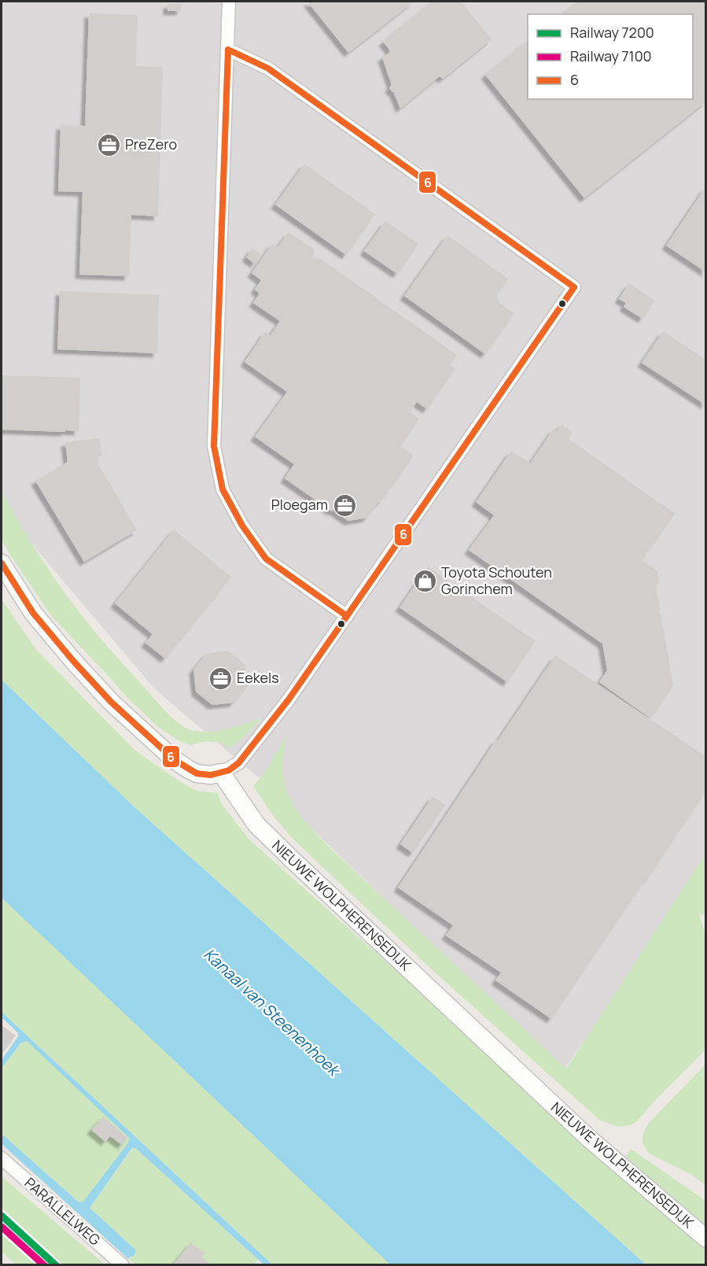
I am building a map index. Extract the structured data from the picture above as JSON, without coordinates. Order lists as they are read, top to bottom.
{
  "streets": {
    "street": ["NIEUWE WOLPHERENSEDIJK", "PARALLELWEG"]
  },
  "water": ["Kanaal van Steenenhoek"],
  "places": {
    "office": ["PreZero", "Ploegam", "Eekels"],
    "shop": ["Toyota Schouten Gorinchem"]
  },
  "lines": ["transit line 6", "rail line 7200", "rail line 7100"],
  "legend": ["Railway 7200", "Railway 7100", "6"]
}
